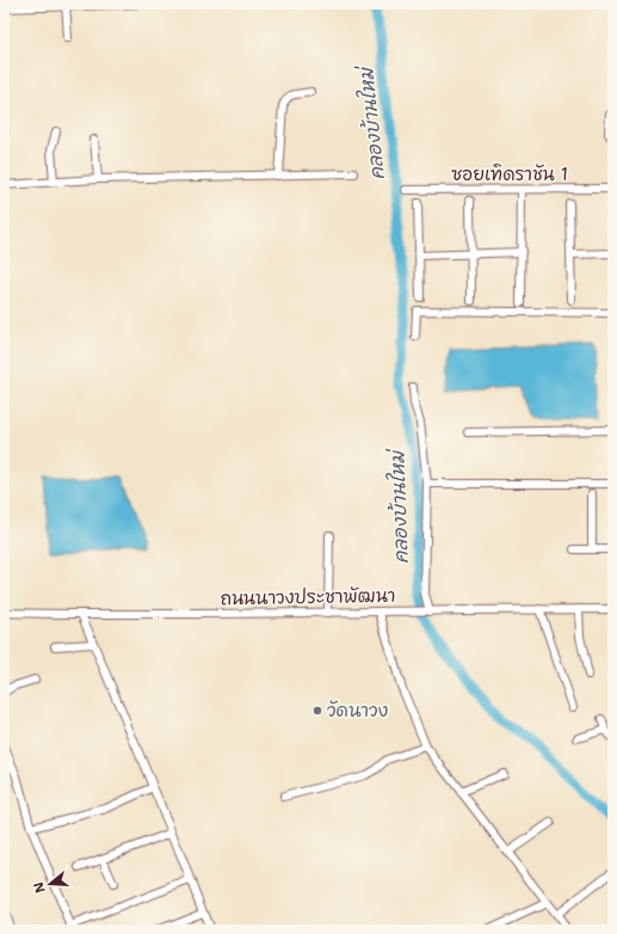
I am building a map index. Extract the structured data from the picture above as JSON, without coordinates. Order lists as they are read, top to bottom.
{
  "streets": {
    "street": ["ซอยเทิดราชัน 1", "ถนนนาวงประชาพัฒนา"]
  },
  "water": ["คลองบ้านใหม่"],
  "places": ["วัดนาวง"],
  "north": "left"
}
